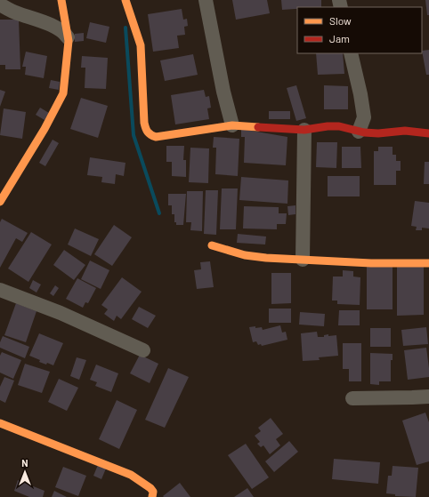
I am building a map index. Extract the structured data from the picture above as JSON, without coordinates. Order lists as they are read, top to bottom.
{
  "legend": ["Slow", "Jam"],
  "north": "top"
}
